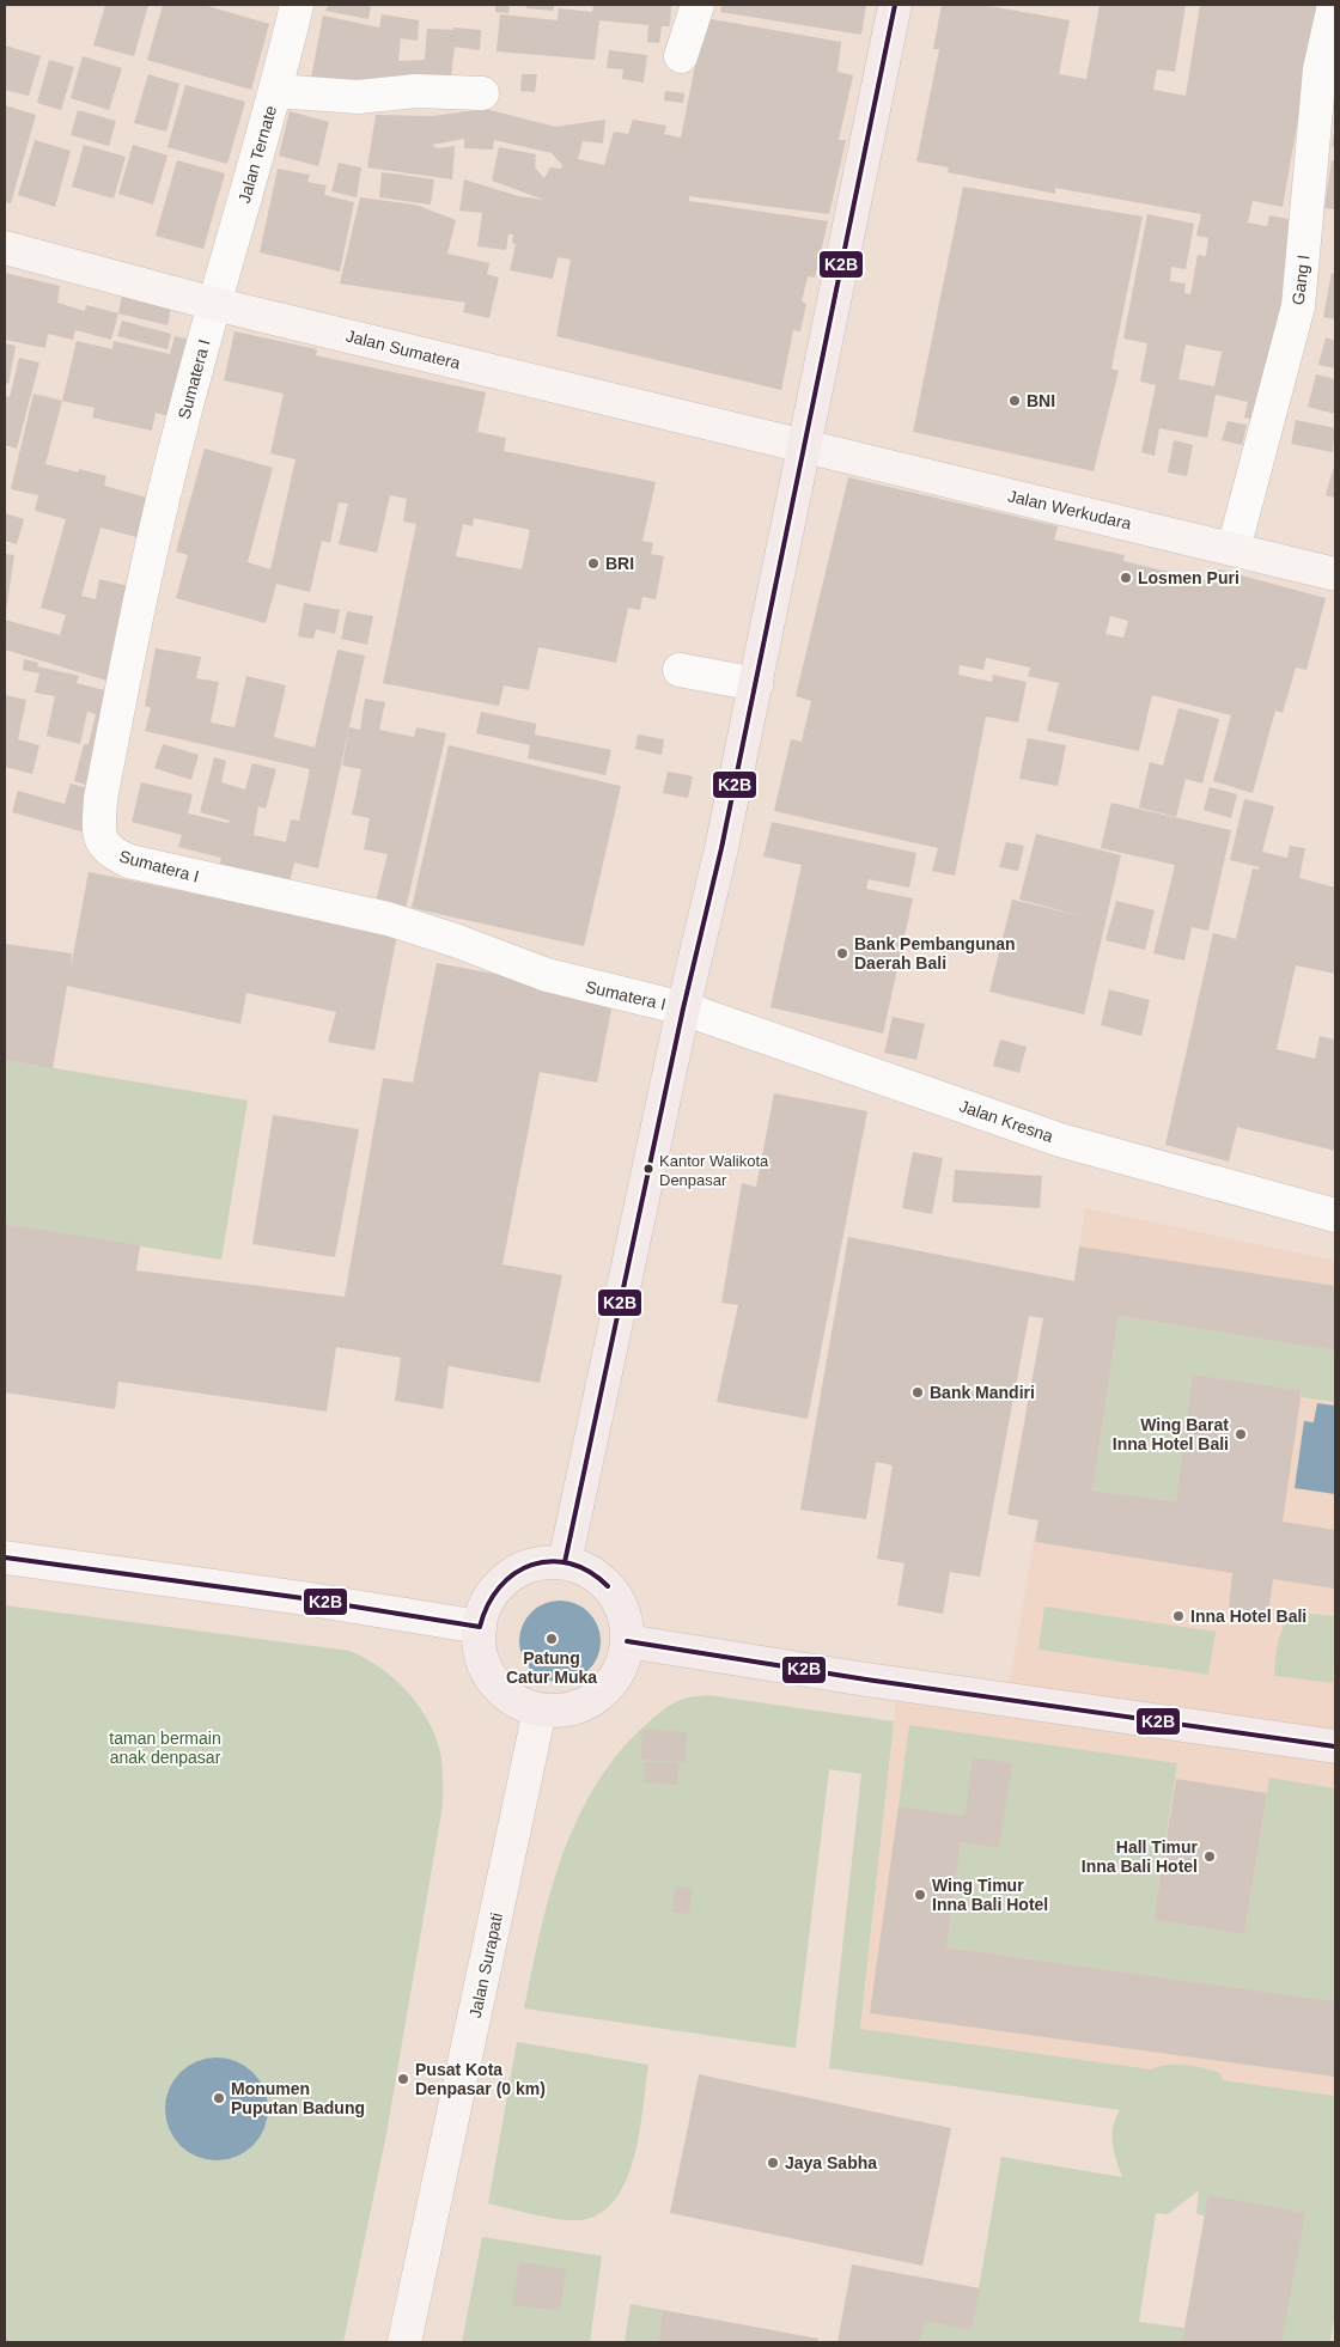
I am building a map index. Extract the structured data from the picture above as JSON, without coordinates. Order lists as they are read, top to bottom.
{
  "streets": {
    "street": [
      "Jalan Ternate",
      "Gang I",
      "Jalan Sumatera",
      "Sumatera I",
      "Jalan Werkudara",
      "Jalan Kresna",
      "Jalan Surapati"
    ]
  },
  "crossings": [
    ["Jalan Ternate", "Jalan Sumatera"],
    ["Jalan Ternate", "Sumatera I"],
    ["Gang I", "Jalan Werkudara"],
    ["Jalan Sumatera", "Sumatera I"],
    ["Jalan Sumatera", "Jalan Werkudara"],
    ["Sumatera I", "Jalan Kresna"]
  ],
  "parks": ["taman bermain anak denpasar"],
  "places": [
    "BNI",
    "BRI",
    "Losmen Puri",
    "Bank Pembangunan Daerah Bali",
    "Kantor Walikota Denpasar",
    "Bank Mandiri",
    "Wing Barat Inna Hotel Bali",
    "Inna Hotel Bali",
    "Patung Catur Muka",
    "Hall Timur Inna Bali Hotel",
    "Wing Timur Inna Bali Hotel",
    "Pusat Kota Denpasar (0 km)",
    "Monumen Puputan Badung",
    "Jaya Sabha"
  ],
  "lines": ["transit line K2B"]
}
